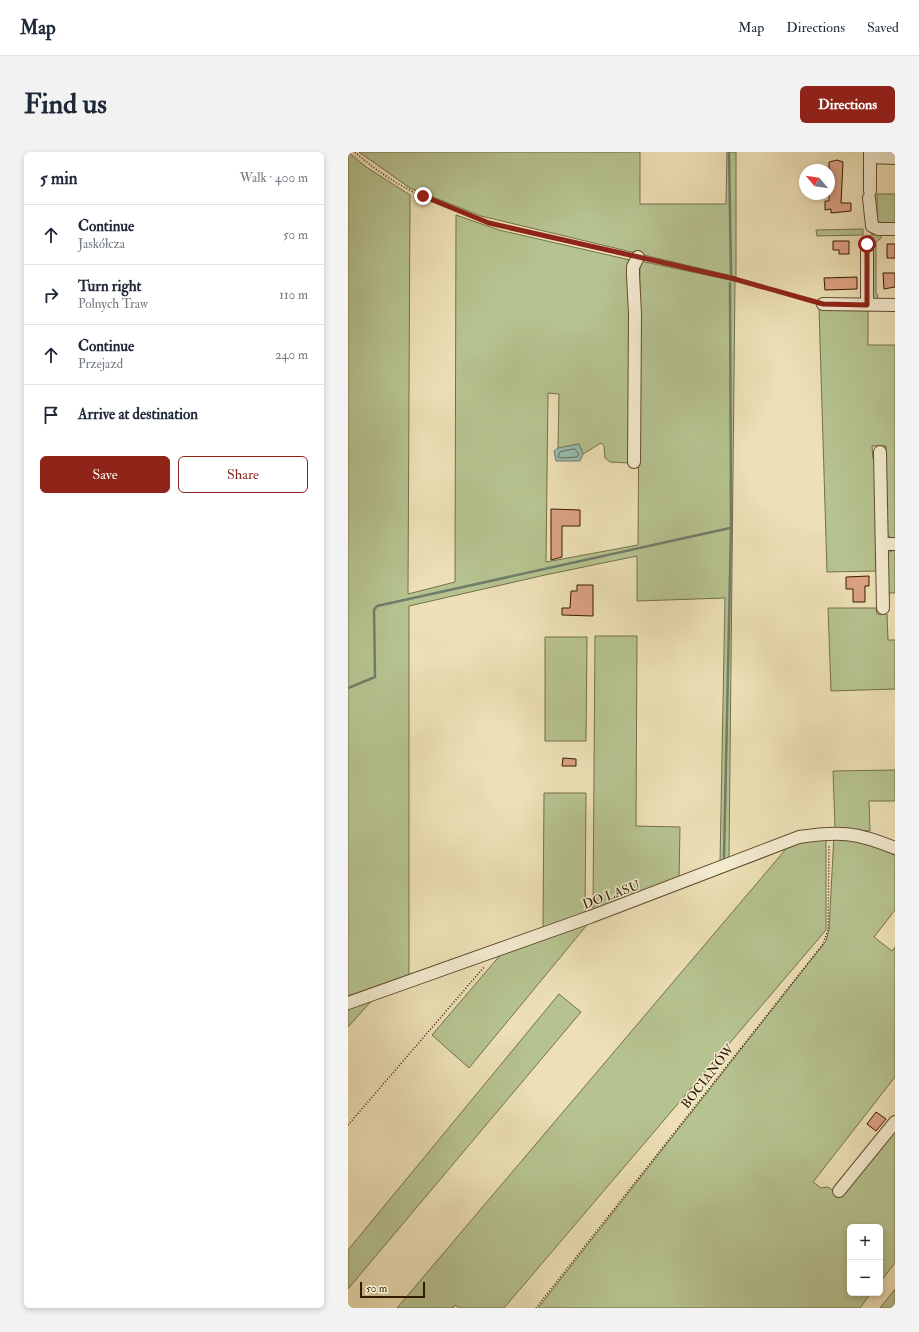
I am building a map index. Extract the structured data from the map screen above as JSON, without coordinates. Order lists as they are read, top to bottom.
{
  "streets": {
    "street": ["DO LASU"],
    "path": ["BOCIANÓW"]
  },
  "crossings": [
    ["DO LASU", "BOCIANÓW"]
  ],
  "scale_bar": "50 m",
  "north": "top left",
  "page": {
    "header": "Map",
    "nav": ["Map", "Directions", "Saved"],
    "buttons": [
      "Directions",
      ["Save", "Share"]
    ],
    "title": "Find us",
    "heading": ["5 min", "Walk · 400 m"],
    "list": [
      ["Continue", "Jaskółcza", "50 m"],
      ["Turn right", "Polnych Traw", "110 m"],
      ["Continue", "Przejazd", "240 m"],
      "Arrive at destination"
    ],
    "map_buttons": ["+", "−"],
    "scale": "50 m"
  }
}
